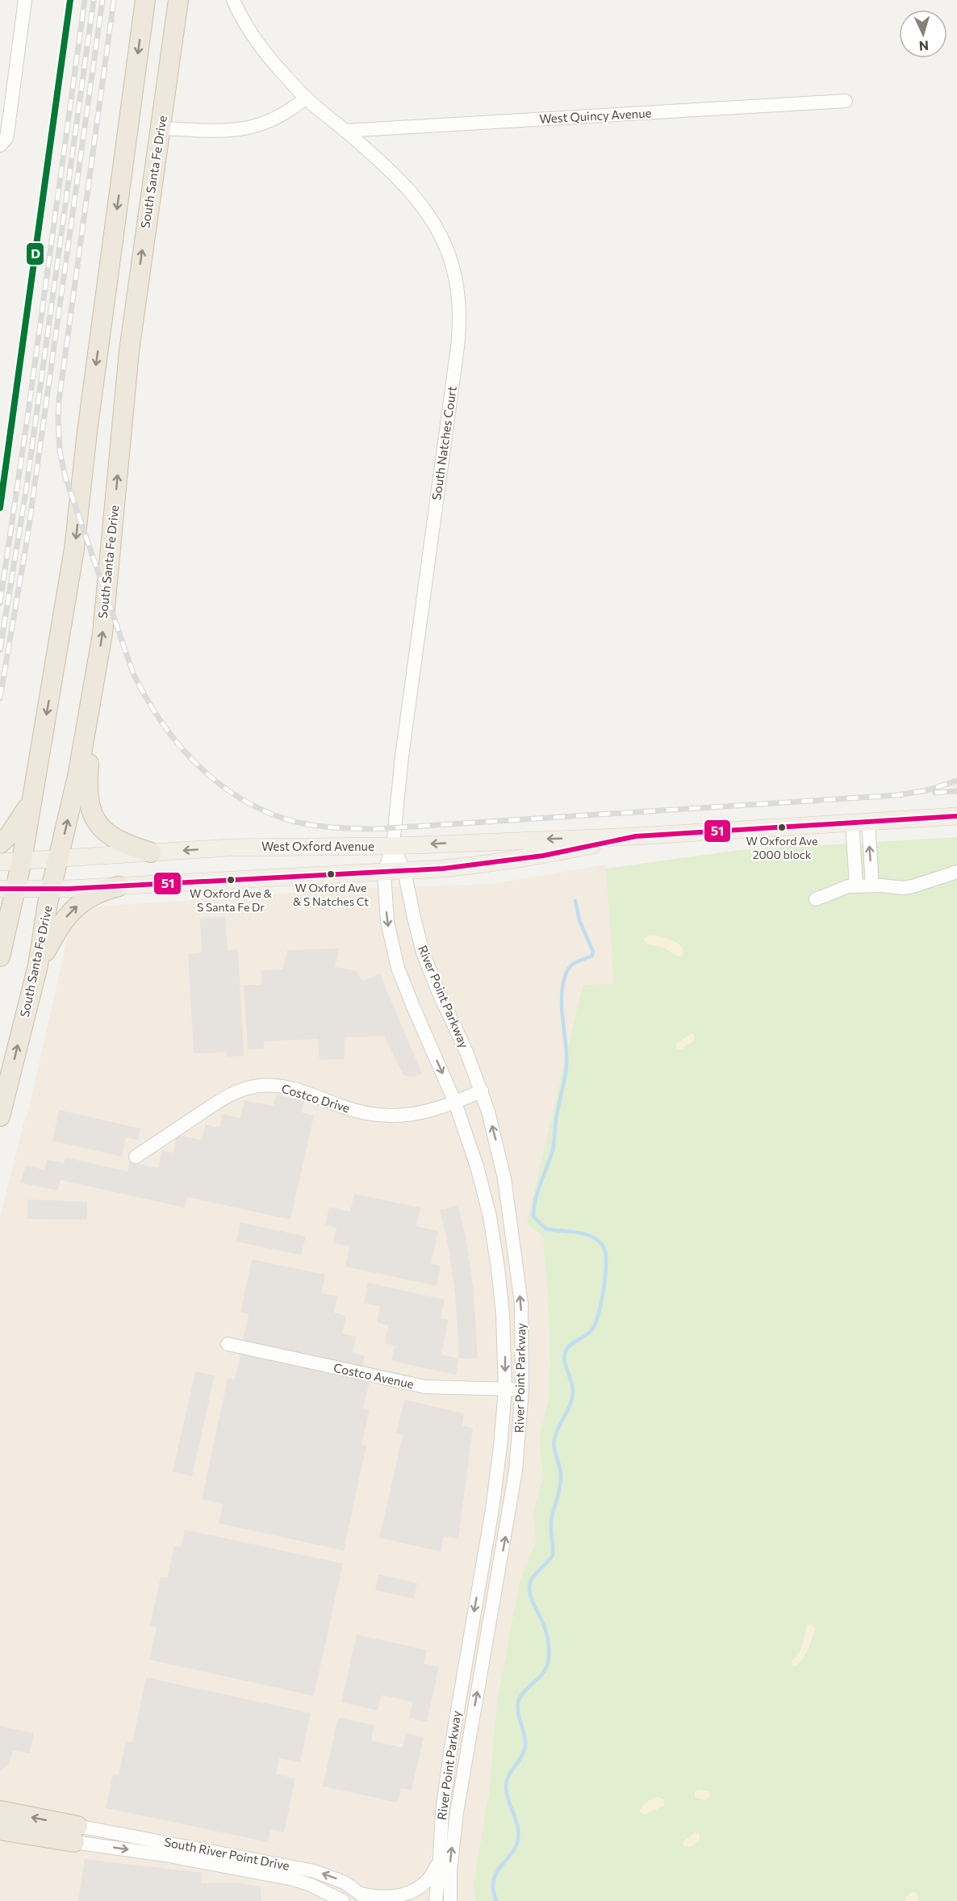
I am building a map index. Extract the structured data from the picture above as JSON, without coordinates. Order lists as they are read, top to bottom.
{
  "streets": {
    "highway": ["South Santa Fe Drive"],
    "main road": ["West Oxford Avenue"],
    "street": [
      "West Quincy Avenue",
      "South Natches Court",
      "River Point Parkway",
      "Costco Drive",
      "Costco Avenue",
      "South River Point Drive"
    ]
  },
  "crossings": [
    ["West Quincy Avenue", "South Natches Court"],
    ["South Santa Fe Drive", "West Oxford Avenue"],
    ["South Natches Court", "West Oxford Avenue"],
    ["South Natches Court", "River Point Parkway"],
    ["West Oxford Avenue", "River Point Parkway"],
    ["River Point Parkway", "Costco Drive"],
    ["River Point Parkway", "Costco Avenue"]
  ],
  "places": ["W Oxford Ave 2000 block", "W Oxford Ave & S Natches Ct", "W Oxford Ave & S Santa Fe Dr"],
  "lines": ["transit line D", "transit line 51"],
  "north": "bottom"
}
